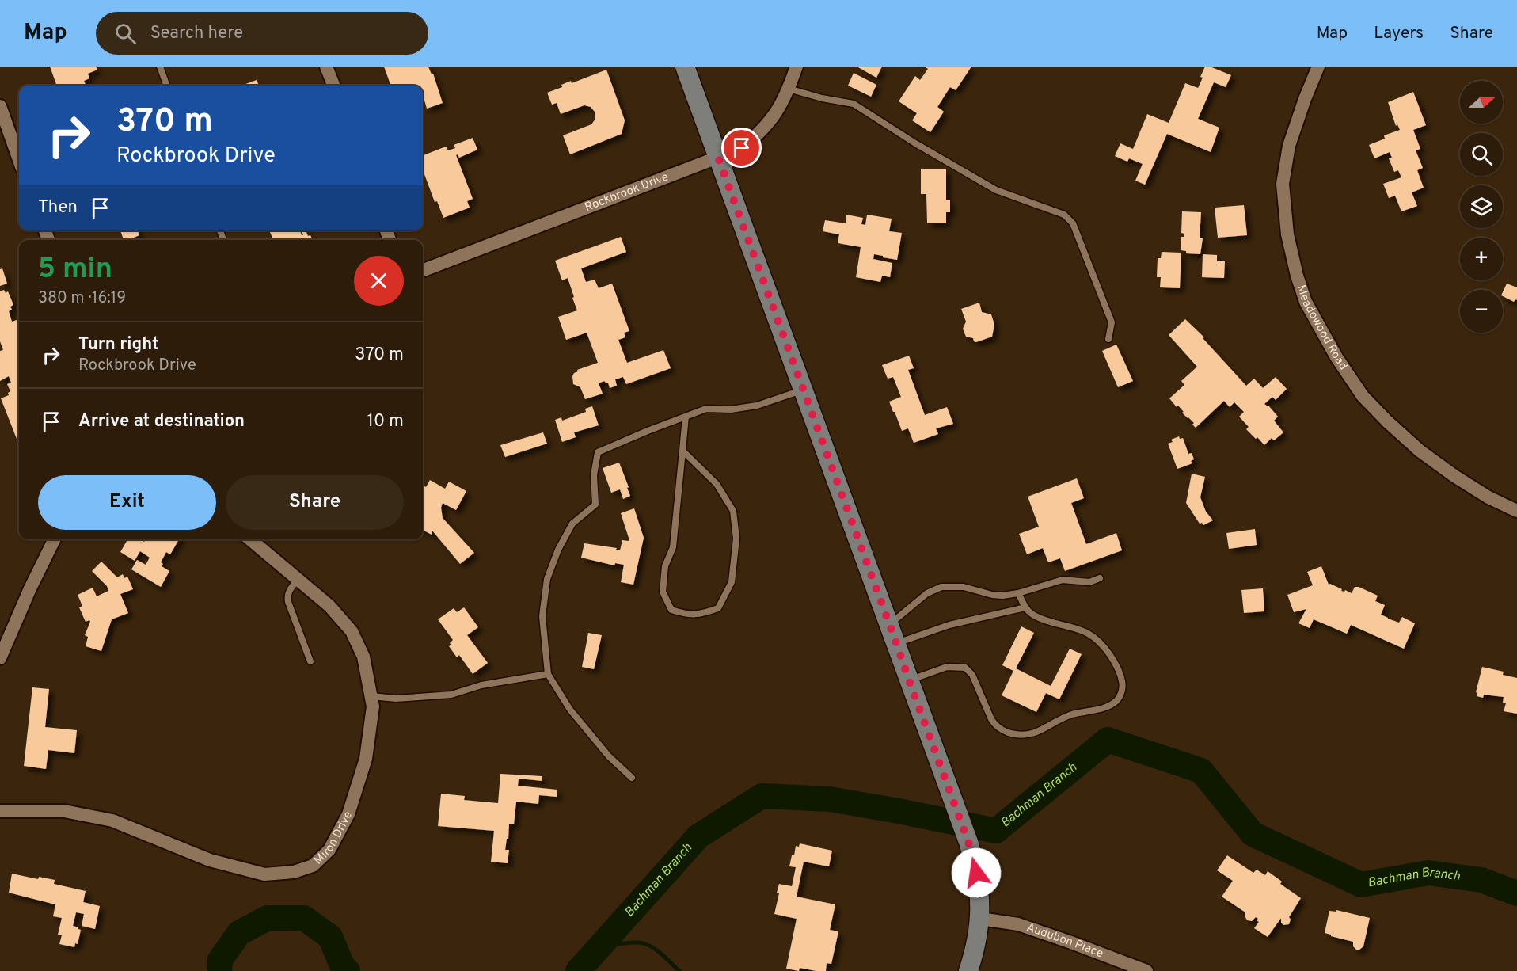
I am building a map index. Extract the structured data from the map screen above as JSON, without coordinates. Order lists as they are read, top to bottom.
{
  "streets": {
    "street": [
      "Rockbrook Drive",
      "Meadowood Road",
      "Miron Drive",
      "Audubon Place"
    ]
  },
  "water": ["Bachman Branch"],
  "north": "right",
  "page": {
    "header": "Map",
    "search": "Search here",
    "nav": ["Map", "Layers", "Share"],
    "map_buttons": ["+", "−"],
    "turn": ["370 m", "Rockbrook Drive"],
    "then": "Then",
    "heading": ["5 min", "380 m · 16:19"],
    "list": [
      {
        "name": "Turn right",
        "note": "Rockbrook Drive",
        "value": "370 m"
      },
      {
        "name": "Arrive at destination",
        "value": "10 m"
      }
    ],
    "buttons": ["Exit", "Share"]
  }
}
